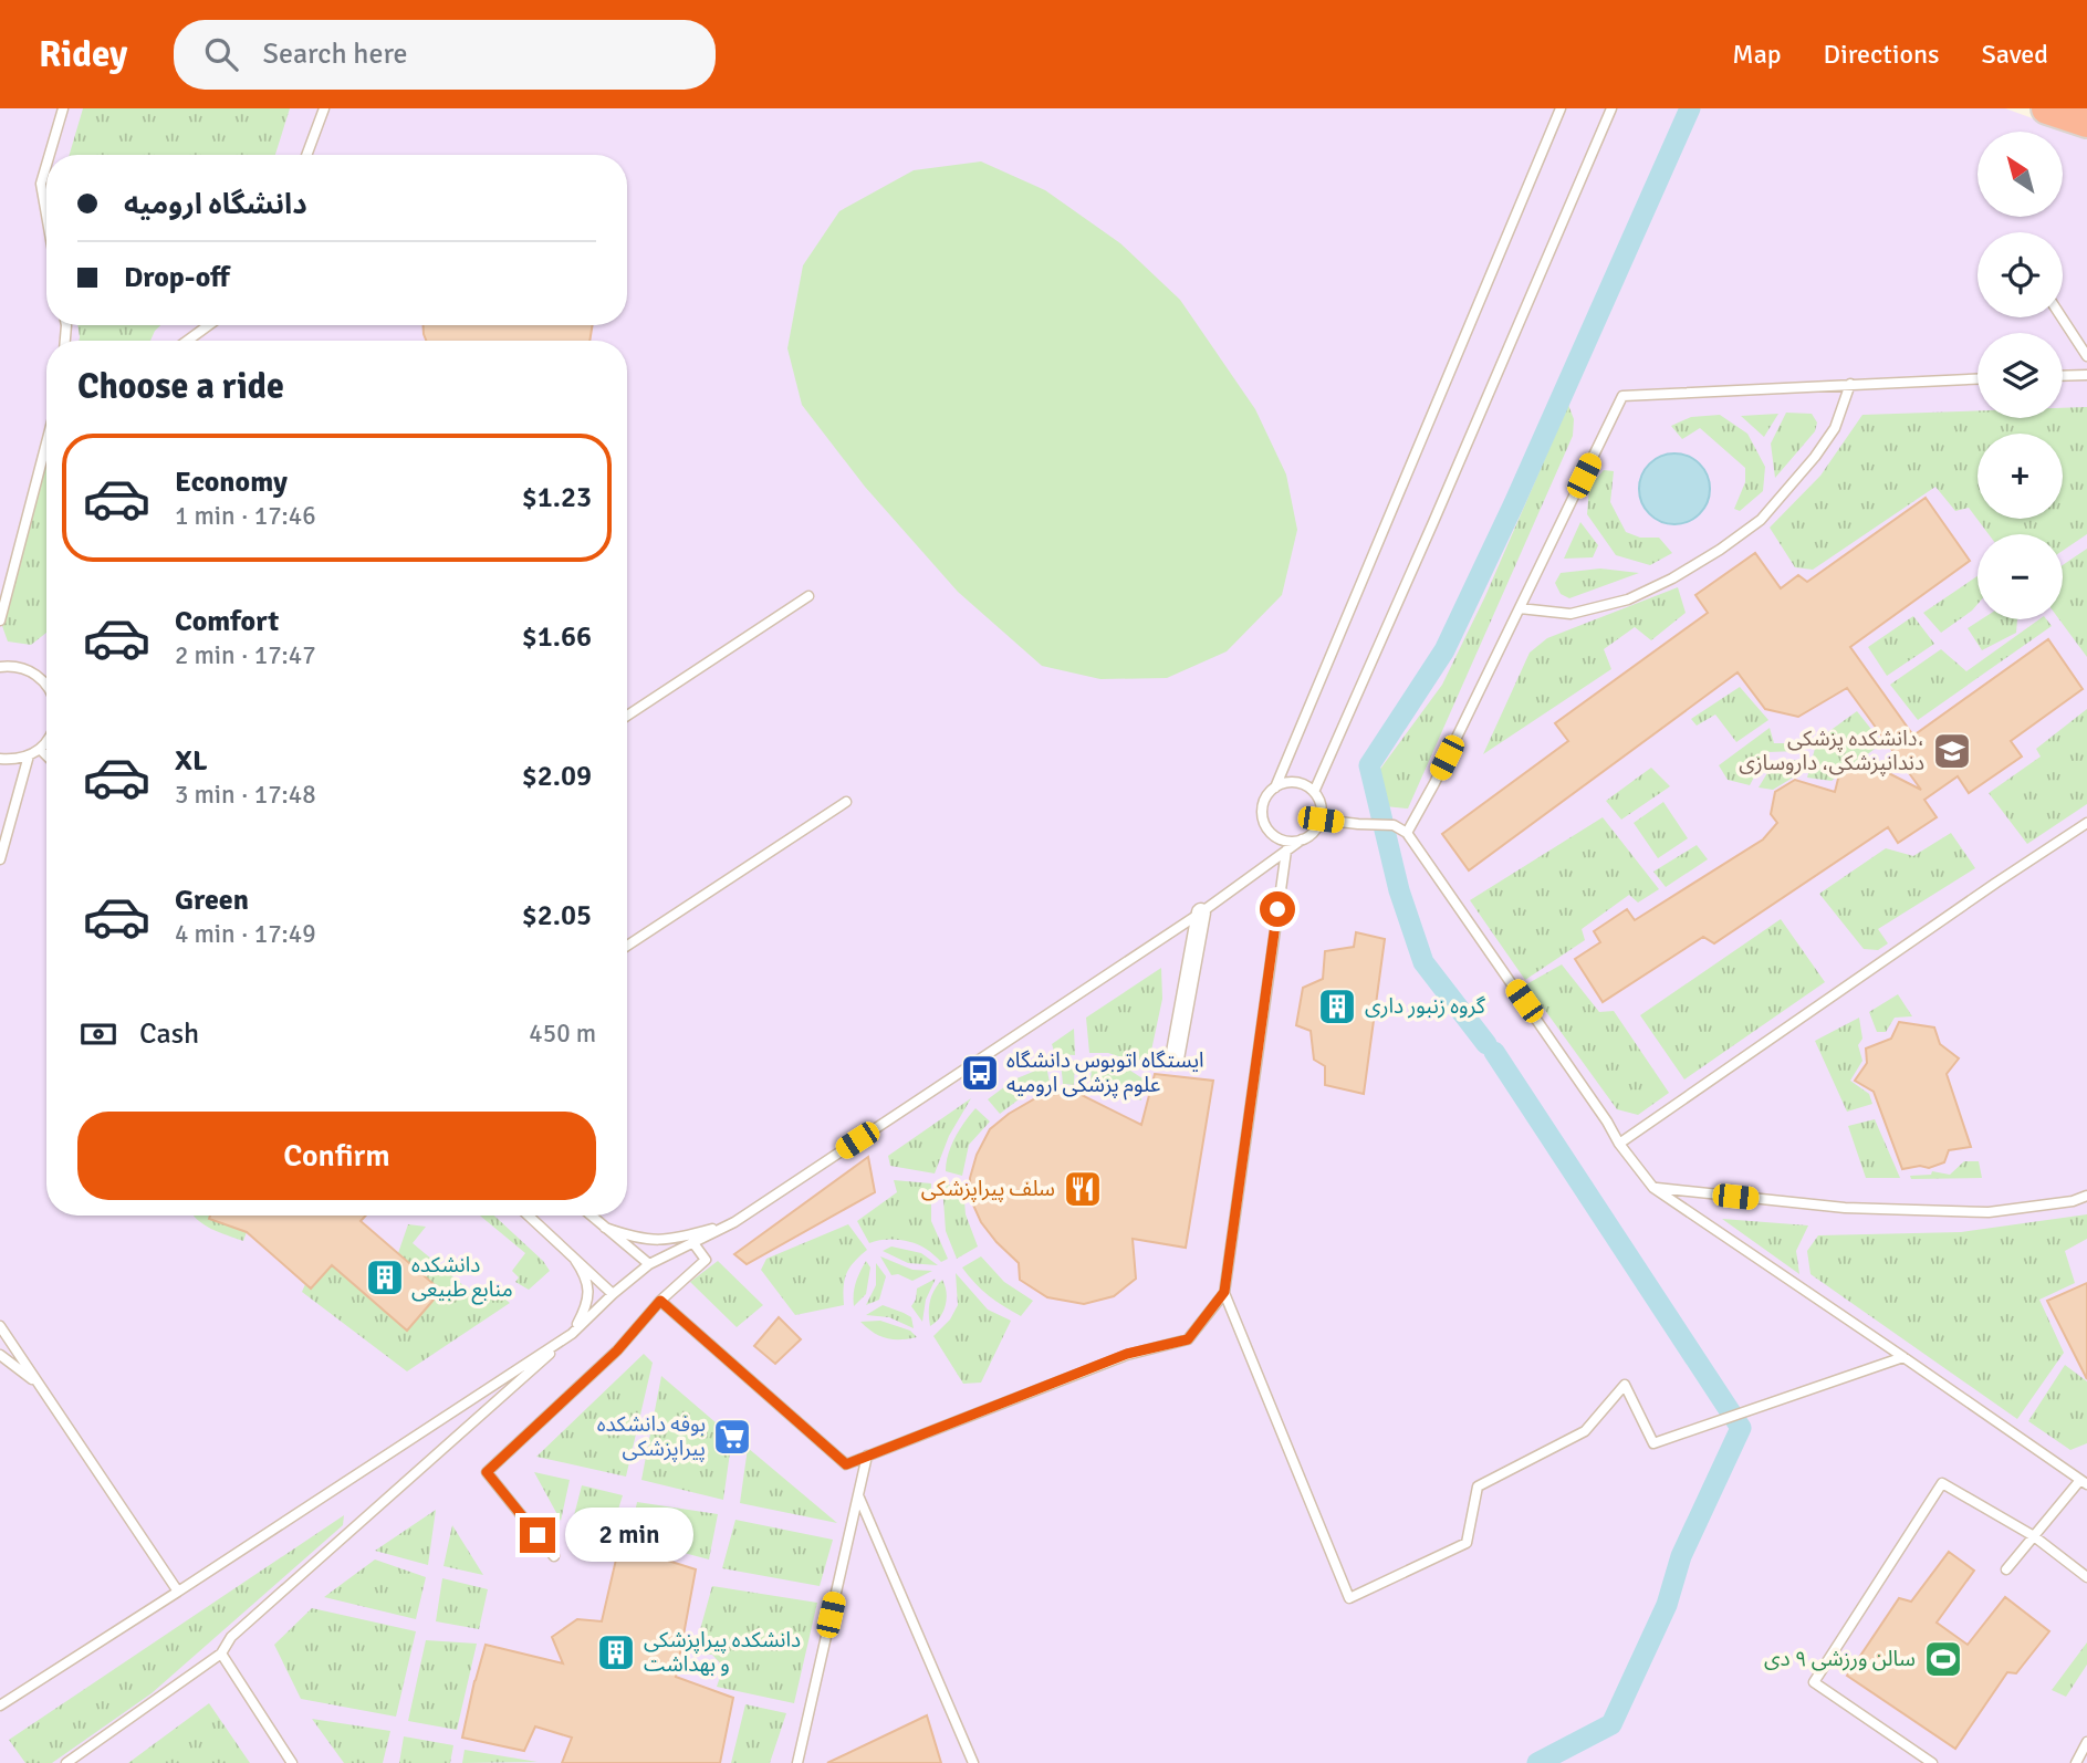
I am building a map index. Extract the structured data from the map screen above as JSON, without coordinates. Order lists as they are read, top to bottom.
{
  "places": {
    "school or university": ["دانشکده پزشکی، دندانپزشکی، داروسازی"],
    "building": ["گروه زنبور داری", "دانشکده منابع طبیعی", "دانشکده پیراپزشکی و بهداشت"],
    "bus stop": ["ایستگاه اتوبوس دانشگاه علوم پزشکی ارومیه"],
    "restaurant": ["سلف پیراپزشکی"],
    "supermarket": ["بوفه دانشکده پیراپزشکی"],
    "sports": ["سالن ورزشی ۹ دی"]
  },
  "north": "top left",
  "page": {
    "header": "Ridey",
    "search": "Search here",
    "nav": ["Map", "Directions", "Saved"],
    "map_buttons": ["+", "−"],
    "banner": ["دانشگاه ارومیه", "Drop-off"],
    "heading": "Choose a ride",
    "list": [
      {
        "name": "Economy",
        "note": "1 min · 17:46",
        "value": "$1.23"
      },
      {
        "name": "Comfort",
        "note": "2 min · 17:47",
        "value": "$1.66"
      },
      {
        "name": "XL",
        "note": "3 min · 17:48",
        "value": "$2.09"
      },
      {
        "name": "Green",
        "note": "4 min · 17:49",
        "value": "$2.05"
      }
    ],
    "pay": ["Cash", "450 m"],
    "buttons": "Confirm",
    "bubble": "2 min"
  }
}
